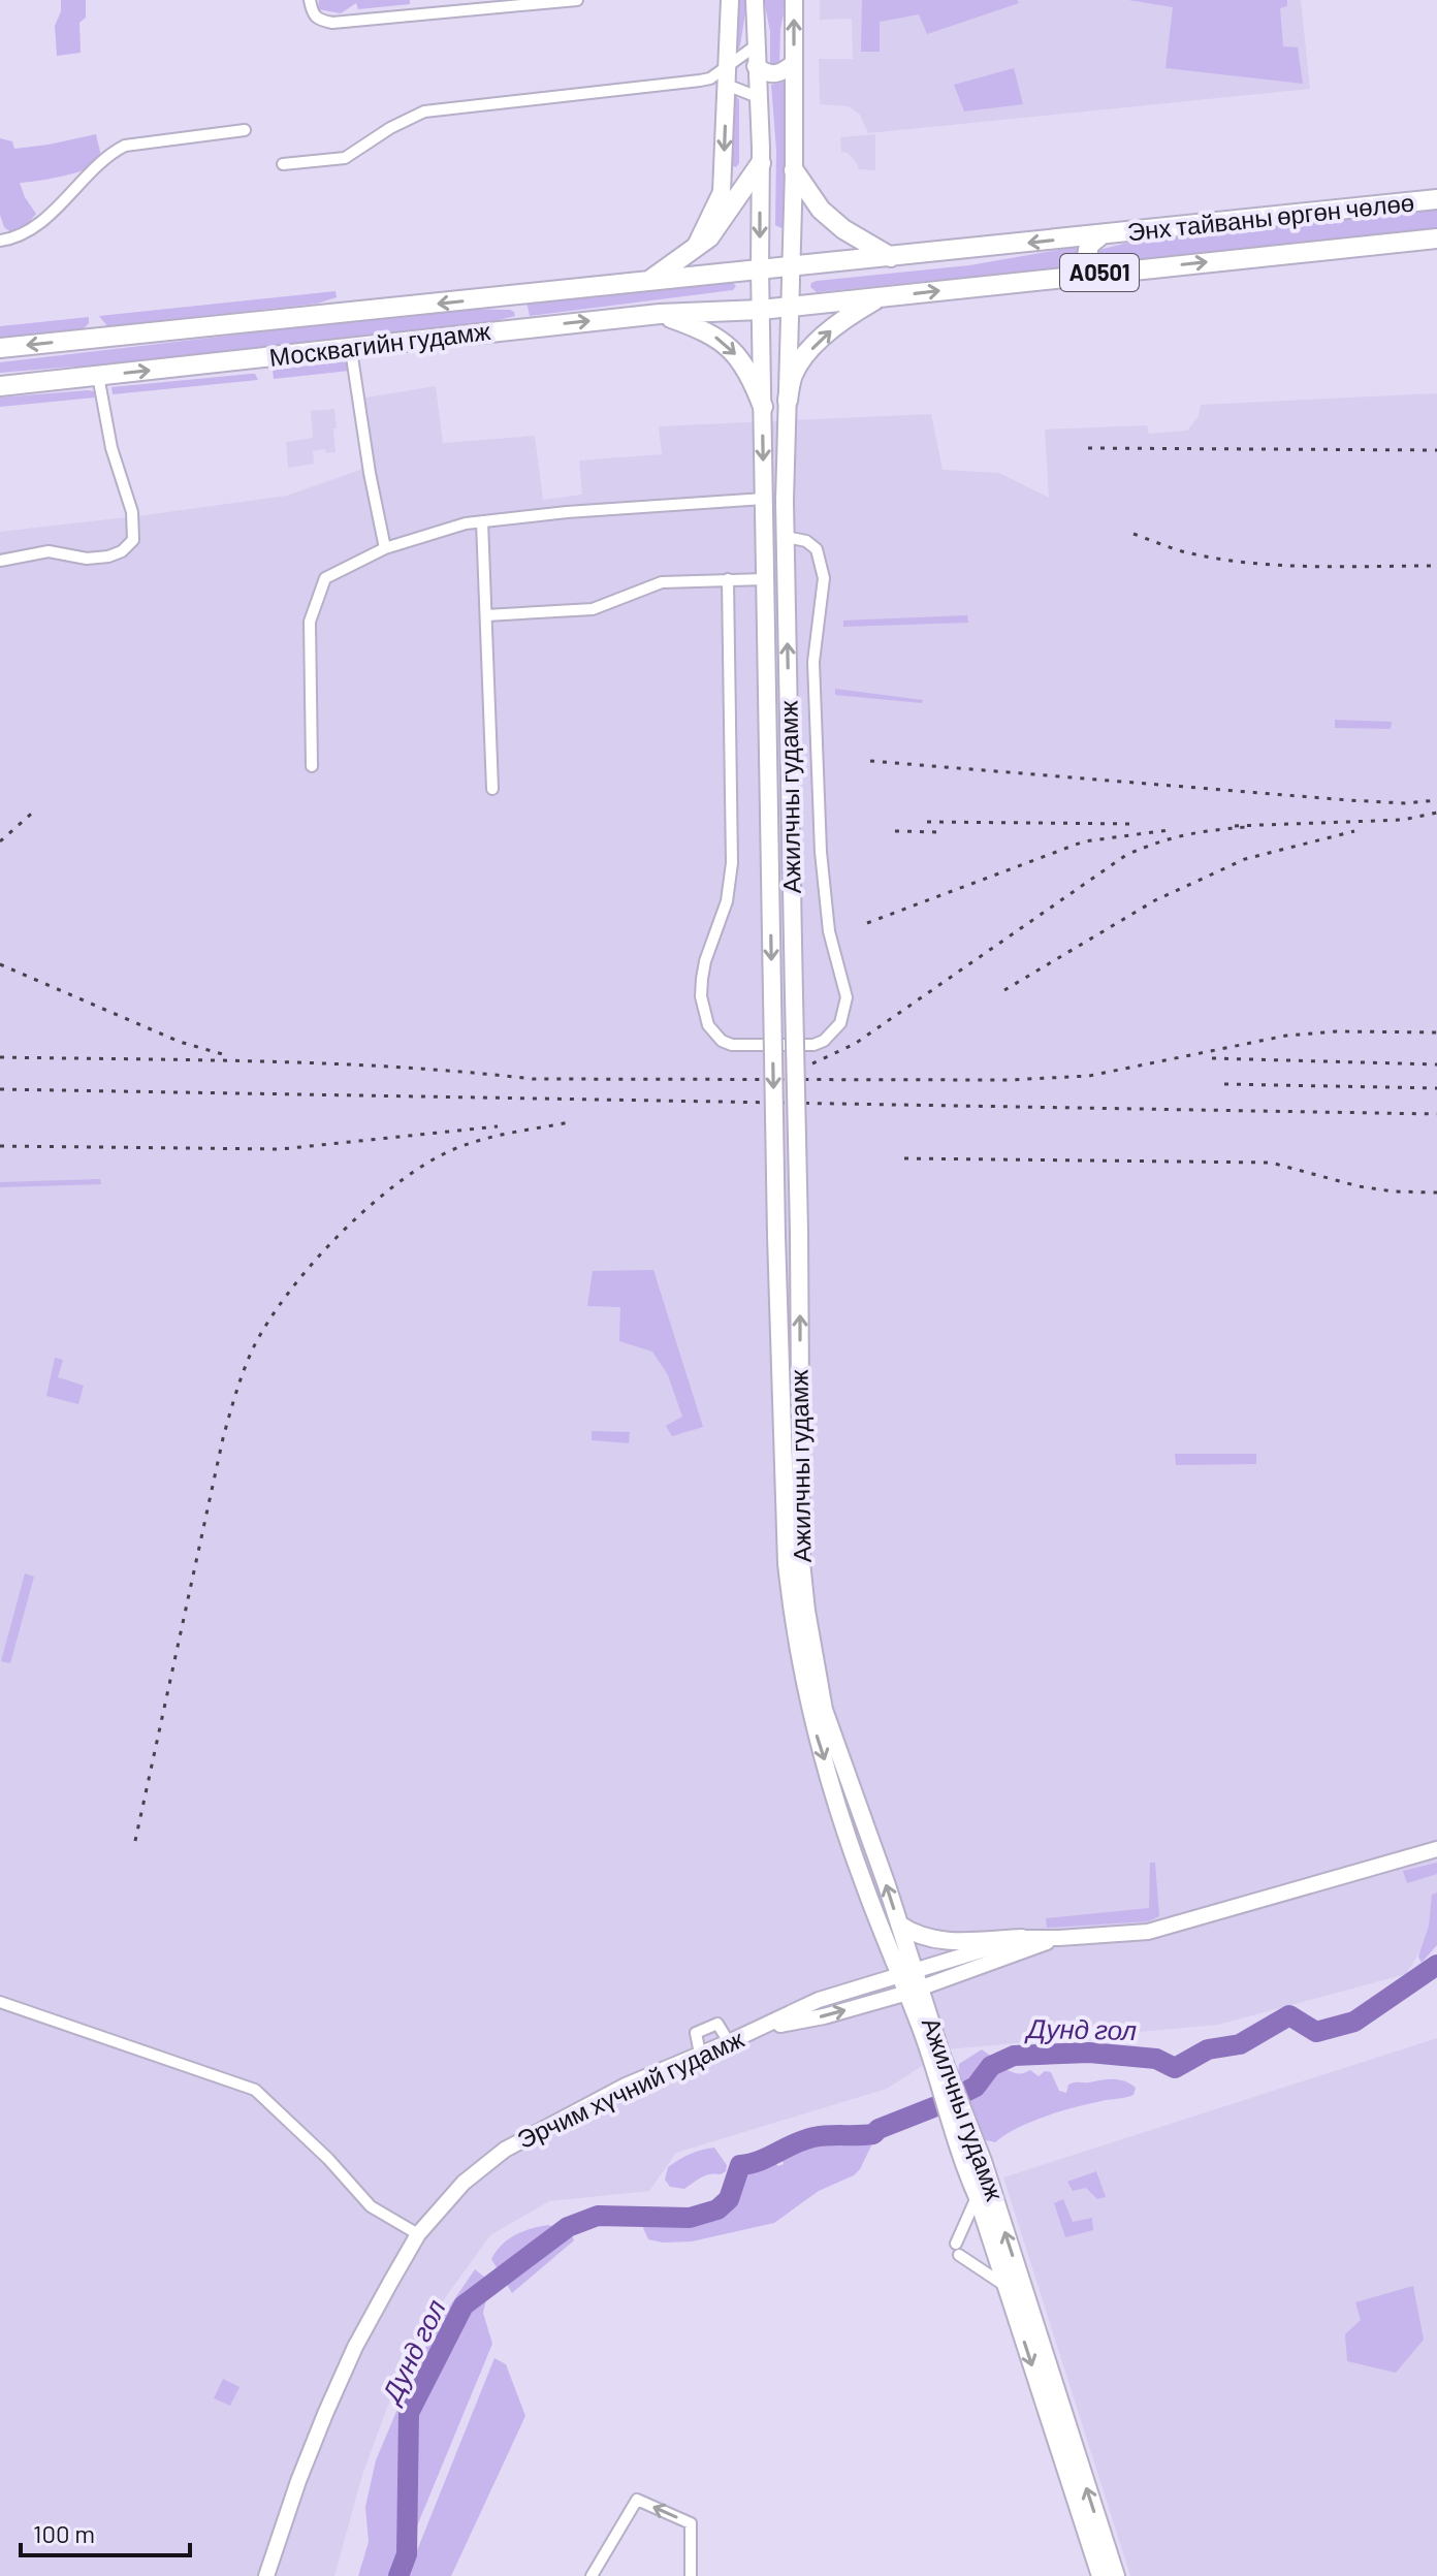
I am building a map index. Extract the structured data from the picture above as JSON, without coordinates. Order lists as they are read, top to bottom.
{
  "streets": {
    "highway": ["Энх тайваны өргөн чөлөө", "A0501", "Москвагийн гудамж"],
    "main road": ["Ажилчны гудамж"],
    "street": ["Эрчим хүчний гудамж"]
  },
  "crossings": [
    ["Энх тайваны өргөн чөлөө", "Москвагийн гудамж"],
    ["Энх тайваны өргөн чөлөө", "Ажилчны гудамж"],
    ["Москвагийн гудамж", "Ажилчны гудамж"],
    ["Ажилчны гудамж", "Эрчим хүчний гудамж"]
  ],
  "water": ["Дунд гол"],
  "scale_bar": "100 m"
}
